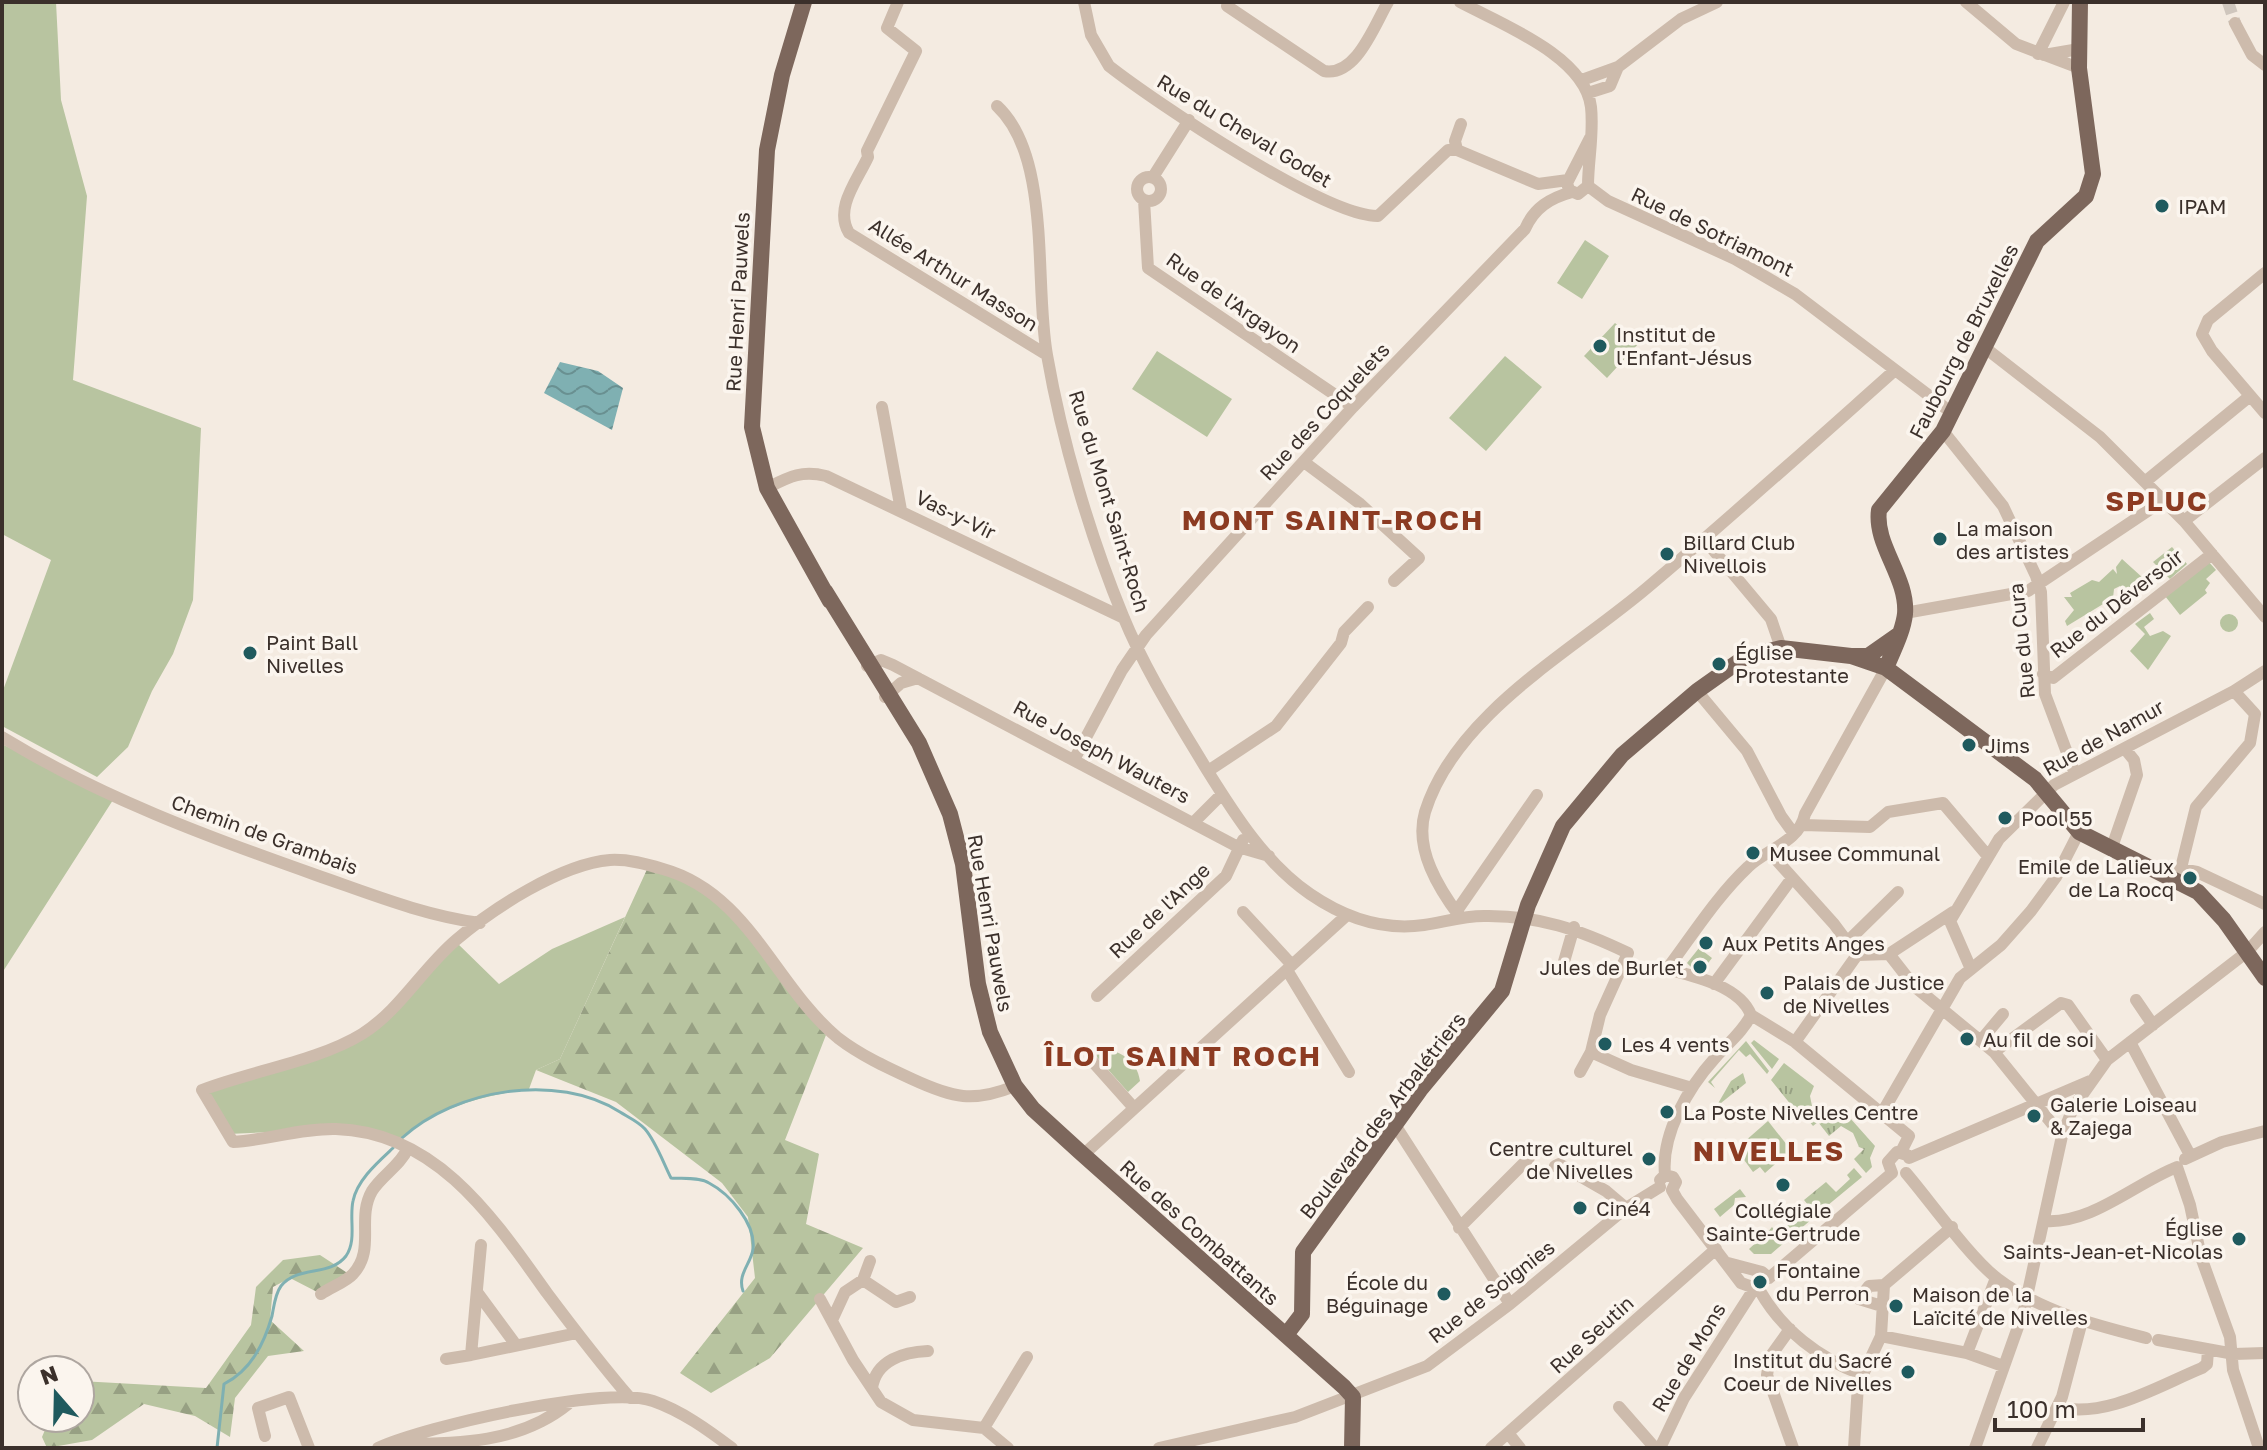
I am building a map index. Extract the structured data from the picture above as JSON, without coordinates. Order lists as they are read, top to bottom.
{
  "streets": {
    "main road": [
      "Rue Henri Pauwels",
      "Faubourg de Bruxelles",
      "Boulevard des Arbalétriers",
      "Rue des Combattants"
    ],
    "street": [
      "Rue du Cheval Godet",
      "Rue de Sotriamont",
      "Allée Arthur Masson",
      "Rue de l'Argayon",
      "Rue des Coquelets",
      "Rue du Mont Saint-Roch",
      "Vas-y-Vir",
      "Rue du Déversoir",
      "Rue du Cura",
      "Rue de Namur",
      "Rue Joseph Wauters",
      "Chemin de Grambais",
      "Rue de l'Ange",
      "Rue de Soignies",
      "Rue Seutin",
      "Rue de Mons"
    ]
  },
  "crossings": [
    ["Rue du Cheval Godet", "Rue de l'Argayon"],
    ["Rue de Sotriamont", "Faubourg de Bruxelles"],
    ["Allée Arthur Masson", "Rue du Mont Saint-Roch"],
    ["Rue Henri Pauwels", "Vas-y-Vir"],
    ["Rue Henri Pauwels", "Rue Joseph Wauters"],
    ["Rue Henri Pauwels", "Rue des Combattants"],
    ["Rue de l'Argayon", "Rue des Coquelets"],
    ["Faubourg de Bruxelles", "Rue du Cura"],
    ["Rue des Coquelets", "Rue du Mont Saint-Roch"],
    ["Rue des Coquelets", "Rue Joseph Wauters"],
    ["Rue du Mont Saint-Roch", "Vas-y-Vir"],
    ["Rue du Mont Saint-Roch", "Rue Joseph Wauters"],
    ["Rue du Mont Saint-Roch", "Rue de l'Ange"],
    ["Rue du Mont Saint-Roch", "Boulevard des Arbalétriers"],
    ["Rue du Déversoir", "Rue du Cura"],
    ["Rue du Cura", "Rue de Namur"],
    ["Rue Joseph Wauters", "Rue de l'Ange"],
    ["Boulevard des Arbalétriers", "Rue des Combattants"],
    ["Rue des Combattants", "Rue de Soignies"]
  ],
  "districts": [
    "SPLUC",
    "MONT SAINT-ROCH",
    "ÎLOT SAINT ROCH",
    "NIVELLES"
  ],
  "places": [
    "IPAM",
    "Institut de l'Enfant-Jésus",
    "La maison des artistes",
    "Billard Club Nivellois",
    "Paint Ball Nivelles",
    "Église Protestante",
    "Jims",
    "Pool 55",
    "Musee Communal",
    "Emile de Lalieux de La Rocq",
    "Aux Petits Anges",
    "Jules de Burlet",
    "Palais de Justice de Nivelles",
    "Au fil de soi",
    "Les 4 vents",
    "La Poste Nivelles Centre",
    "Galerie Loiseau & Zajega",
    "Centre culturel de Nivelles",
    "Collégiale Sainte-Gertrude",
    "Ciné4",
    "Église Saints-Jean-et-Nicolas",
    "Fontaine du Perron",
    "École du Béguinage",
    "Maison de la Laïcité de Nivelles",
    "Institut du Sacré Coeur de Nivelles"
  ],
  "scale_bar": "100 m",
  "north": "top"
}
